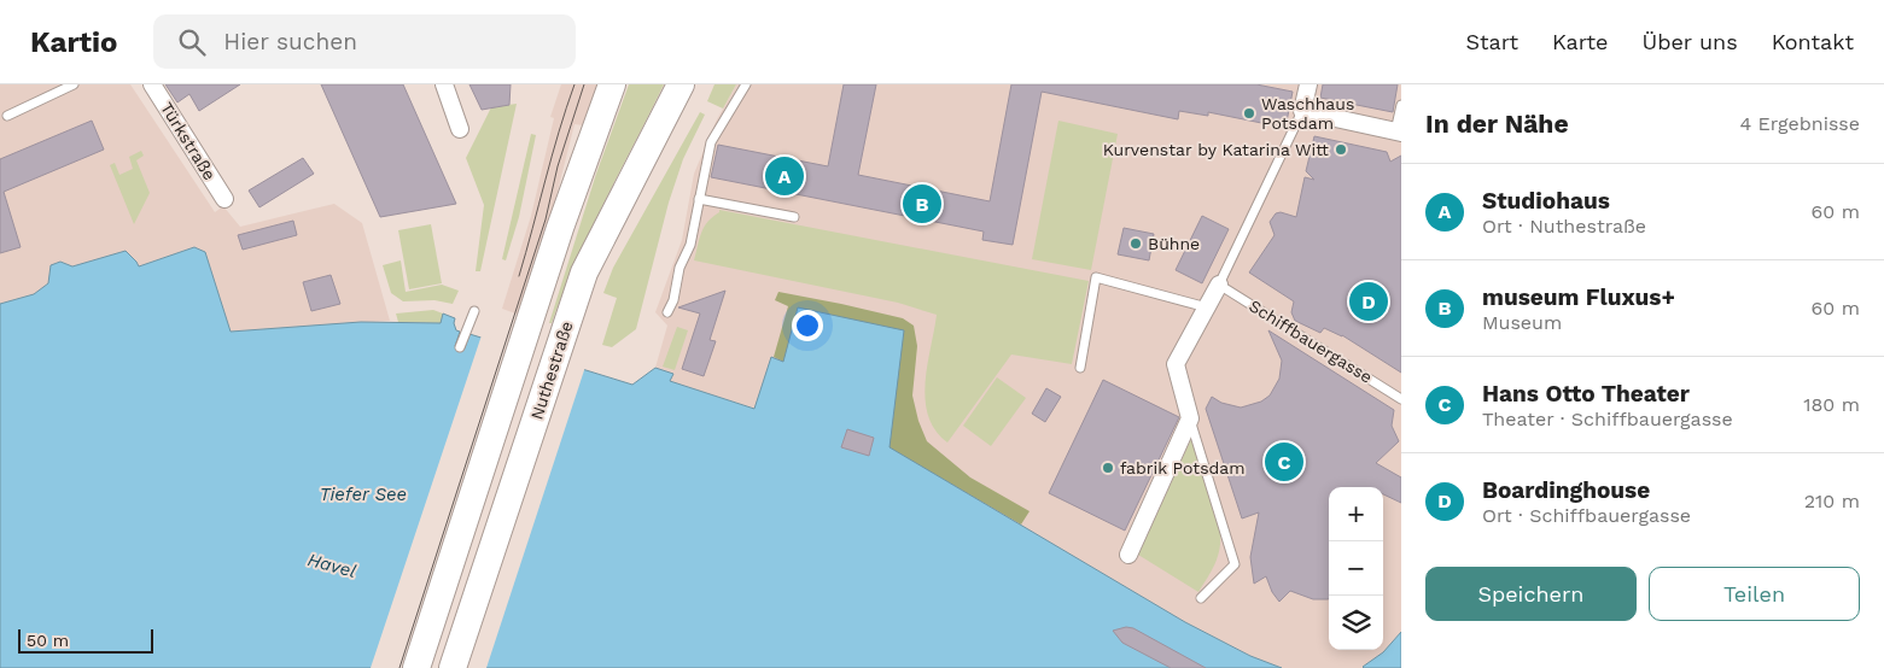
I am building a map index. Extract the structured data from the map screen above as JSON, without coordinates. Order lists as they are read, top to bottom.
{
  "streets": {
    "highway": ["Nuthestraße"],
    "street": ["Türkstraße"],
    "lane": ["Schiffbauergasse"]
  },
  "water": ["Tiefer See", "Havel"],
  "places": [
    "Waschhaus Potsdam",
    "Kurvenstar by Katarina Witt",
    "Bühne",
    "fabrik Potsdam"
  ],
  "scale_bar": "50 m",
  "page": {
    "header": "Kartio",
    "search": "Hier suchen",
    "nav": [
      "Start",
      "Karte",
      "Über uns",
      "Kontakt"
    ],
    "heading": ["In der Nähe", "4 Ergebnisse"],
    "pins": [
      "A",
      "B",
      "D",
      "C"
    ],
    "list": [
      {
        "mark": "A",
        "name": "Studiohaus",
        "note": "Ort · Nuthestraße",
        "value": "60 m"
      },
      {
        "mark": "B",
        "name": "museum Fluxus+",
        "note": "Museum",
        "value": "60 m"
      },
      {
        "mark": "C",
        "name": "Hans Otto Theater",
        "note": "Theater · Schiffbauergasse",
        "value": "180 m"
      },
      {
        "mark": "D",
        "name": "Boardinghouse",
        "note": "Ort · Schiffbauergasse",
        "value": "210 m"
      }
    ],
    "map_buttons": ["+", "−"],
    "buttons": ["Speichern", "Teilen"],
    "scale": "50 m"
  }
}
